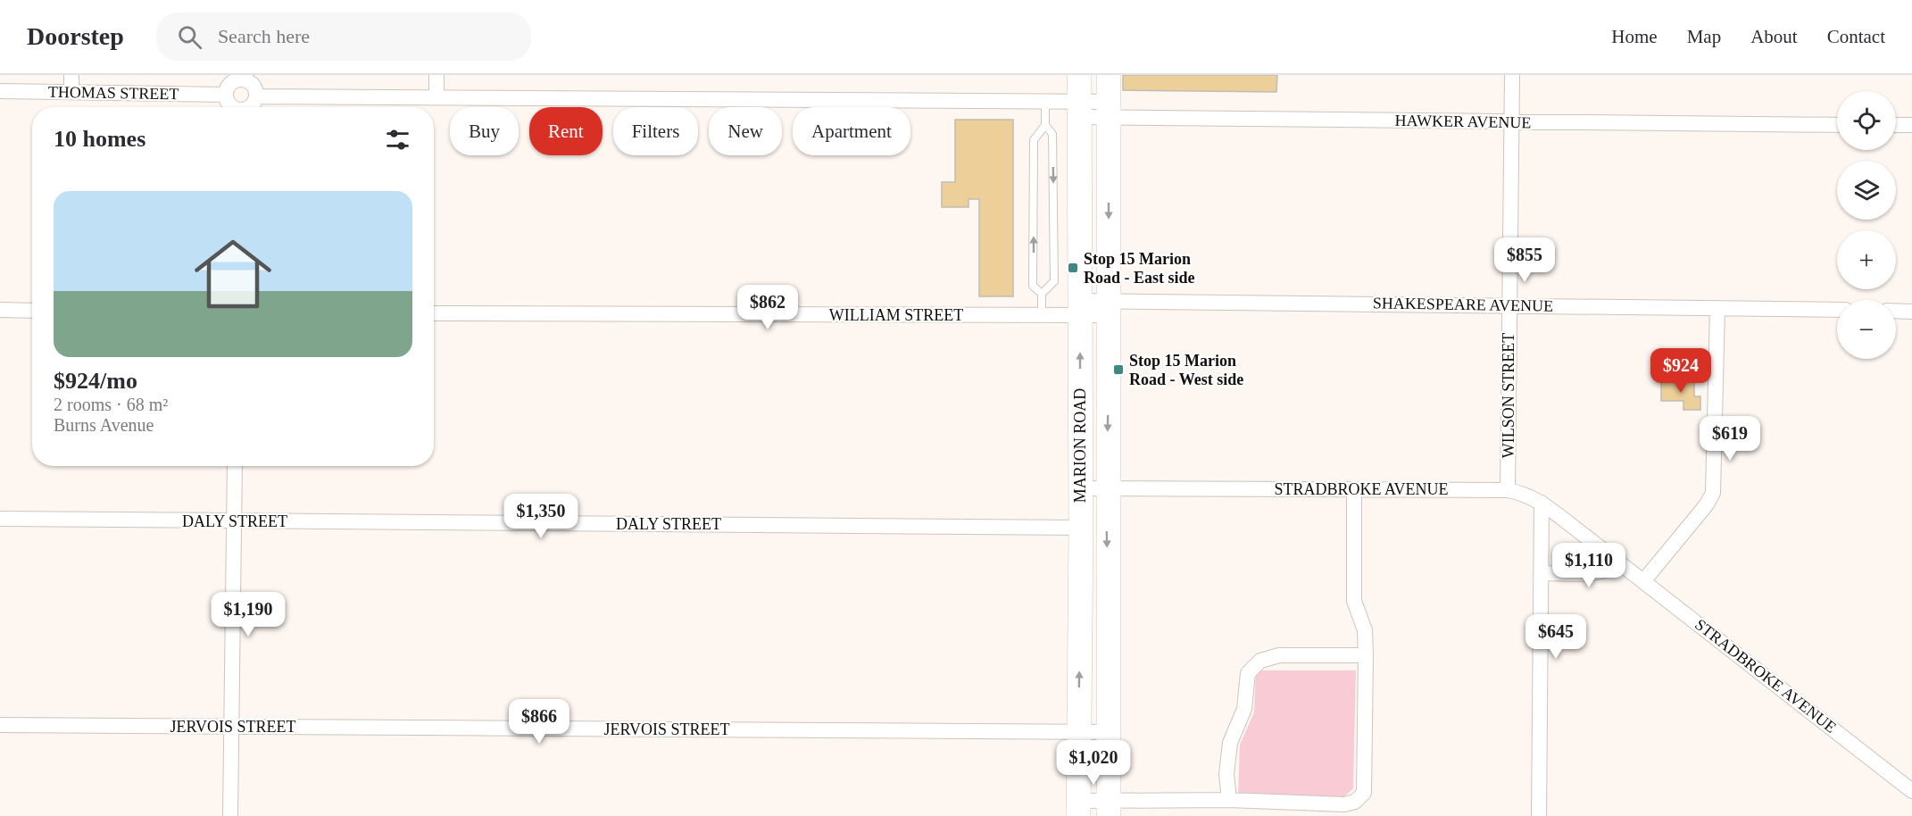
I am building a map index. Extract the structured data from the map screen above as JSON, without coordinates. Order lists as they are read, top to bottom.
{
  "streets": {
    "main road": ["MARION ROAD"],
    "street": [
      "THOMAS STREET",
      "HAWKER AVENUE",
      "SHAKESPEARE AVENUE",
      "WILLIAM STREET",
      "WILSON STREET",
      "STRADBROKE AVENUE",
      "DALY STREET",
      "JERVOIS STREET"
    ]
  },
  "crossings": [
    ["HAWKER AVENUE", "WILSON STREET"],
    ["HAWKER AVENUE", "MARION ROAD"],
    ["SHAKESPEARE AVENUE", "WILLIAM STREET"],
    ["SHAKESPEARE AVENUE", "WILSON STREET"],
    ["SHAKESPEARE AVENUE", "MARION ROAD"],
    ["WILLIAM STREET", "MARION ROAD"],
    ["WILSON STREET", "STRADBROKE AVENUE"],
    ["MARION ROAD", "STRADBROKE AVENUE"],
    ["MARION ROAD", "DALY STREET"],
    ["MARION ROAD", "JERVOIS STREET"]
  ],
  "places": {
    "transit": ["Stop 15 Marion Road - East side", "Stop 15 Marion Road - West side"]
  },
  "page": {
    "header": "Doorstep",
    "search": "Search here",
    "nav": [
      "Home",
      "Map",
      "About",
      "Contact"
    ],
    "map_buttons": ["+", "−"],
    "chip": [
      "Buy",
      "Rent",
      "Filters",
      "New",
      "Apartment"
    ],
    "heading": "10 homes",
    "list": [
      {
        "name": "$924/mo",
        "note": "2 rooms · 68 m² · Burns Avenue"
      }
    ],
    "price": [
      "$855",
      "$862",
      "$924",
      "$619",
      "$1,350",
      "$1,110",
      "$1,190",
      "$645",
      "$866",
      "$1,020"
    ]
  }
}
